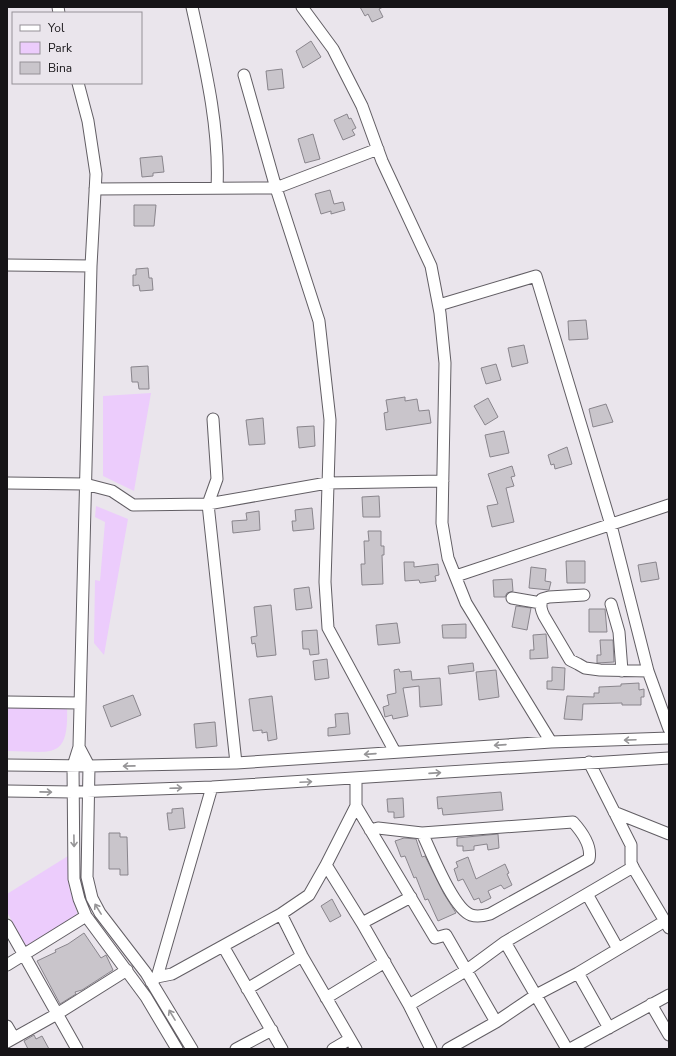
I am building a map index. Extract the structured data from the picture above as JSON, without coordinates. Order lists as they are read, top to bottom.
{
  "legend": ["Yol", "Park", "Bina"]
}
